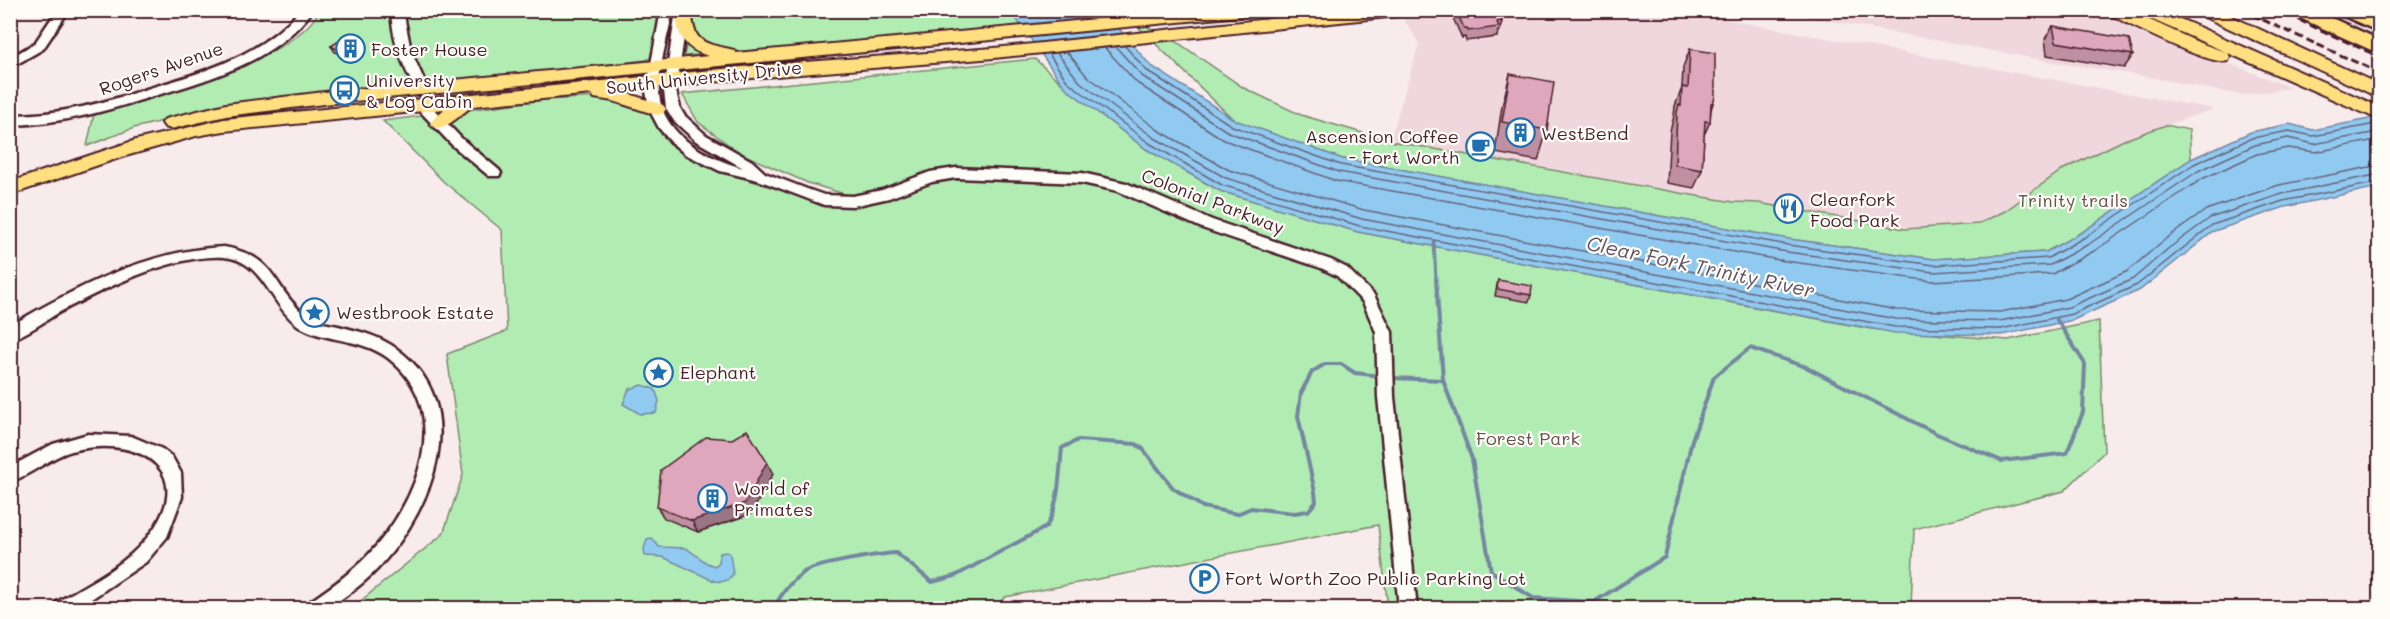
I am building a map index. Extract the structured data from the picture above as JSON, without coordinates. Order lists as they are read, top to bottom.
{
  "streets": {
    "main road": ["South University Drive"],
    "street": ["Rogers Avenue", "Colonial Parkway"]
  },
  "crossings": [
    ["South University Drive", "Colonial Parkway"]
  ],
  "water": ["Clear Fork Trinity River"],
  "parks": ["Trinity trails", "Forest Park"],
  "places": {
    "building": ["Foster House", "WestBend", "World of Primates"],
    "bus stop": ["University & Log Cabin"],
    "cafe": ["Ascension Coffee - Fort Worth"],
    "restaurant": ["Clearfork Food Park"],
    "place": ["Westbrook Estate", "Elephant"],
    "parking": ["Fort Worth Zoo Public Parking Lot"]
  }
}
